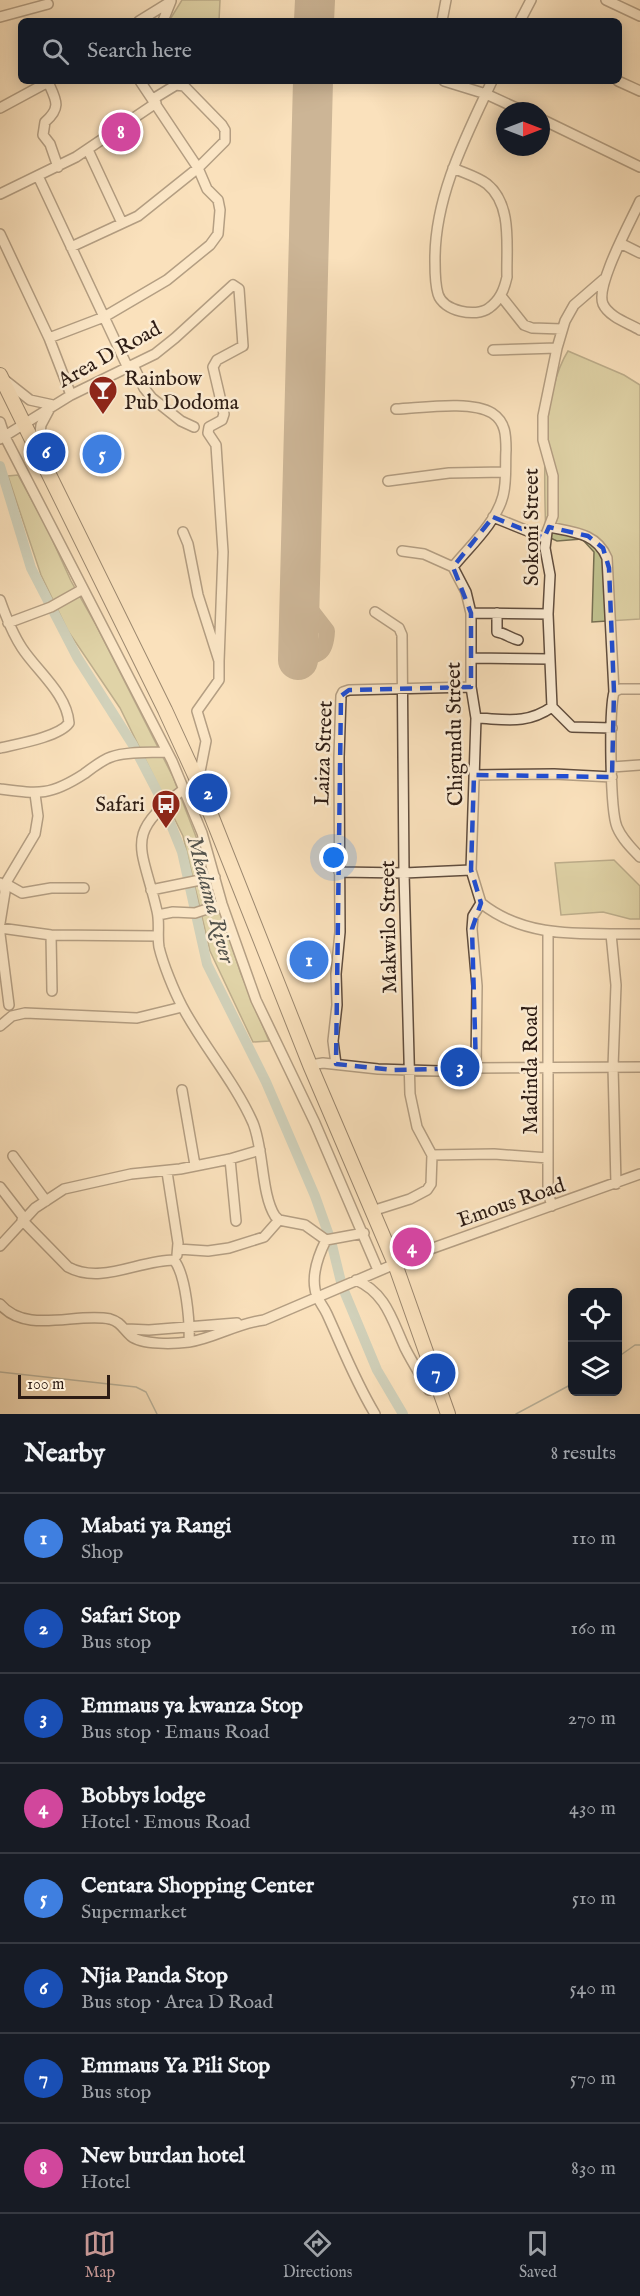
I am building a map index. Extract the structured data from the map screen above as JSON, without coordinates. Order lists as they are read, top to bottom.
{
  "streets": {
    "street": [
      "Area D Road",
      "Sokoni Street",
      "Chigundu Street",
      "Laiza Street",
      "Makwilo Street",
      "Madinda Road",
      "Emous Road"
    ]
  },
  "crossings": [
    ["Chigundu Street", "Laiza Street"],
    ["Laiza Street", "Makwilo Street"],
    ["Madinda Road", "Emous Road"]
  ],
  "water": ["Mkalama River"],
  "places": {
    "bar": ["Rainbow Pub Dodoma"],
    "bus stop": ["Safari"]
  },
  "scale_bar": "100 m",
  "north": "right",
  "page": {
    "search": "Search here",
    "pins": [
      "8",
      "6",
      "5",
      "2",
      "1",
      "3",
      "4",
      "7"
    ],
    "scale": "100 m",
    "heading": ["Nearby", "8 results"],
    "list": [
      {
        "mark": "1",
        "name": "Mabati ya Rangi",
        "note": "Shop",
        "value": "110 m"
      },
      {
        "mark": "2",
        "name": "Safari Stop",
        "note": "Bus stop",
        "value": "160 m"
      },
      {
        "mark": "3",
        "name": "Emmaus ya kwanza Stop",
        "note": "Bus stop · Emaus Road",
        "value": "270 m"
      },
      {
        "mark": "4",
        "name": "Bobbys lodge",
        "note": "Hotel · Emous Road",
        "value": "430 m"
      },
      {
        "mark": "5",
        "name": "Centara Shopping Center",
        "note": "Supermarket",
        "value": "510 m"
      },
      {
        "mark": "6",
        "name": "Njia Panda Stop",
        "note": "Bus stop · Area D Road",
        "value": "540 m"
      },
      {
        "mark": "7",
        "name": "Emmaus Ya Pili Stop",
        "note": "Bus stop",
        "value": "570 m"
      },
      {
        "mark": "8",
        "name": "New burdan hotel",
        "note": "Hotel",
        "value": "830 m"
      }
    ],
    "nav": ["Map", "Directions", "Saved"]
  }
}
